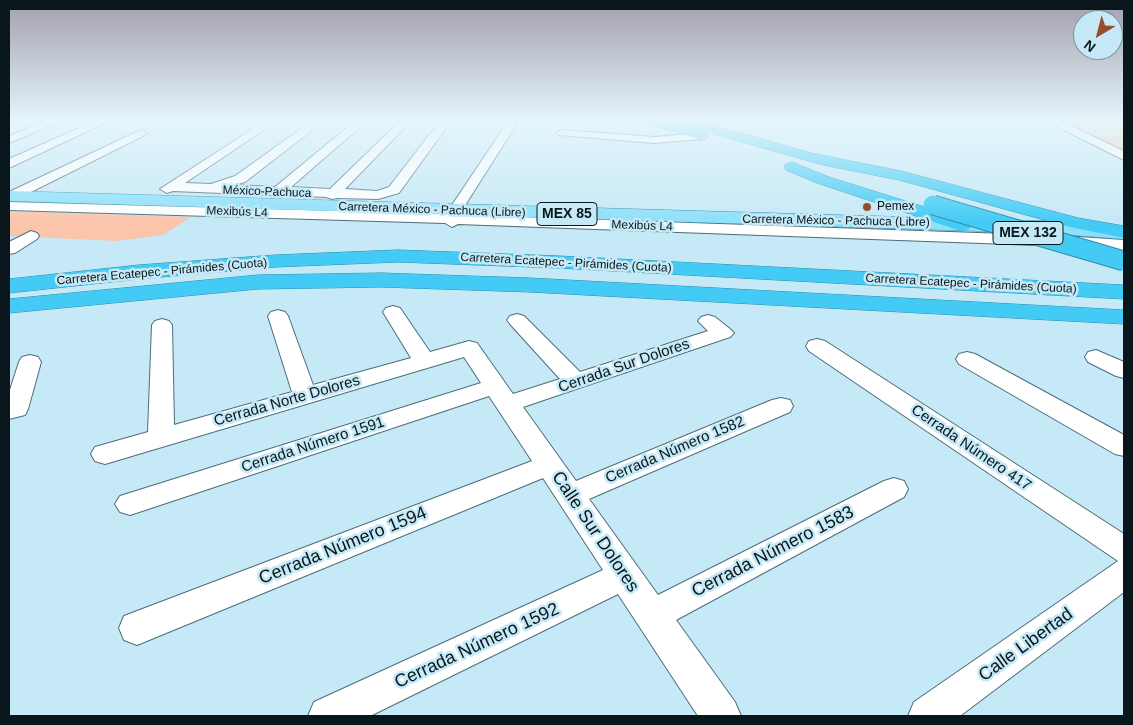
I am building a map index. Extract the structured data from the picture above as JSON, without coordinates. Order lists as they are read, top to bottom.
{
  "streets": {
    "highway": ["MEX 132", "Carretera Ecatepec - Pirámides (Cuota)"],
    "main road": ["Carretera México - Pachuca (Libre)", "MEX 85"],
    "street": [
      "México-Pachuca",
      "Mexibús L4",
      "Cerrada Sur Dolores",
      "Cerrada Norte Dolores",
      "Cerrada Número 1591",
      "Cerrada Número 417",
      "Cerrada Número 1582",
      "Calle Sur Dolores",
      "Cerrada Número 1594",
      "Cerrada Número 1583",
      "Calle Libertad",
      "Cerrada Número 1592"
    ]
  },
  "crossings": [
    ["México-Pachuca", "Carretera México - Pachuca (Libre)"],
    ["Carretera México - Pachuca (Libre)", "Mexibús L4"],
    ["Mexibús L4", "MEX 132"],
    ["Cerrada Sur Dolores", "Cerrada Número 1591"],
    ["Cerrada Sur Dolores", "Calle Sur Dolores"],
    ["Cerrada Norte Dolores", "Calle Sur Dolores"],
    ["Cerrada Número 1591", "Calle Sur Dolores"],
    ["Cerrada Número 1582", "Calle Sur Dolores"],
    ["Calle Sur Dolores", "Cerrada Número 1594"],
    ["Calle Sur Dolores", "Cerrada Número 1583"],
    ["Calle Sur Dolores", "Cerrada Número 1592"]
  ],
  "places": ["Pemex"],
  "north": "bottom left"
}
